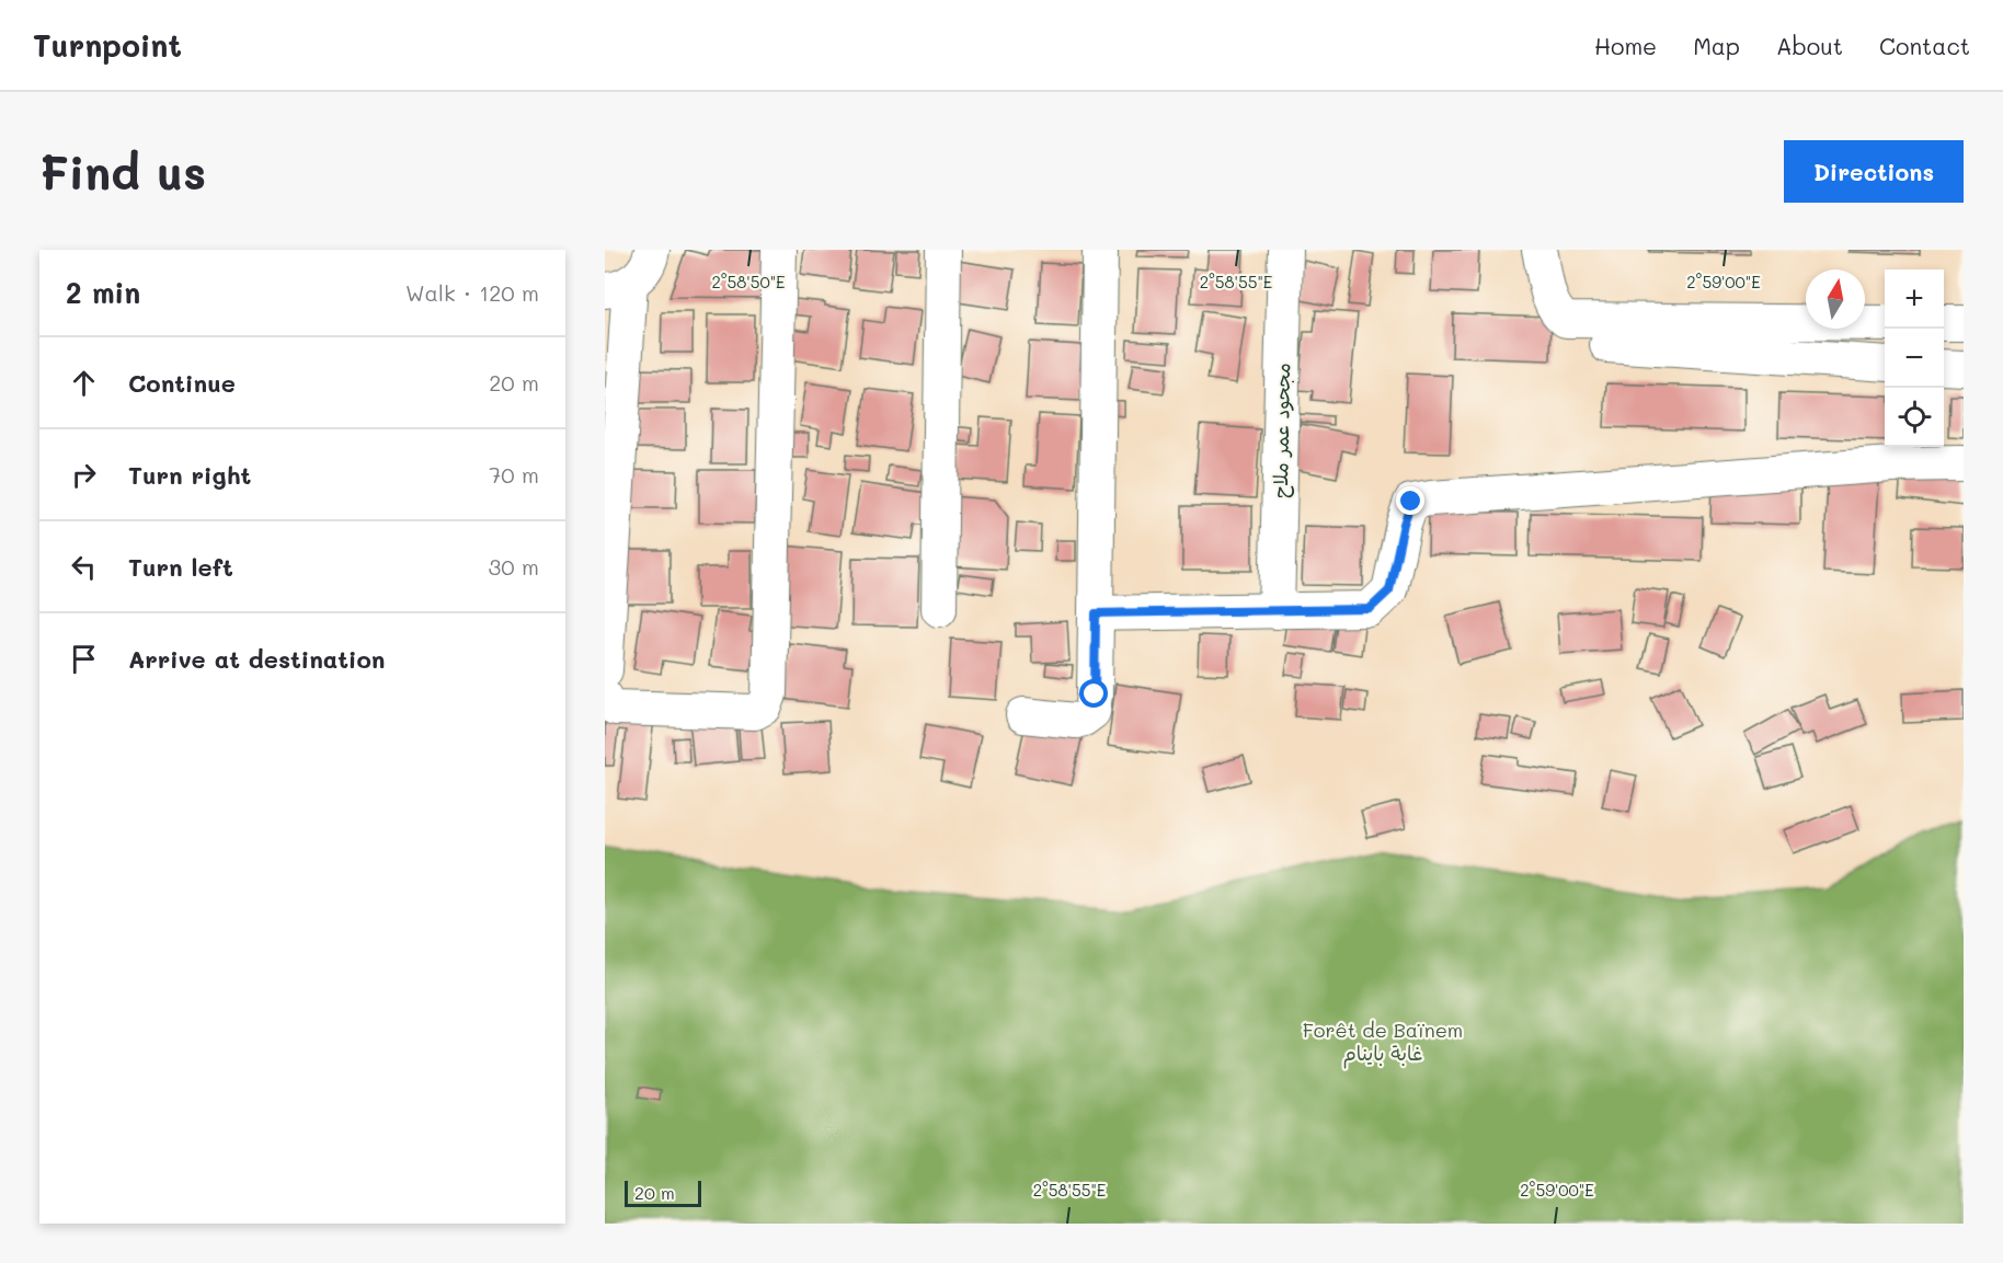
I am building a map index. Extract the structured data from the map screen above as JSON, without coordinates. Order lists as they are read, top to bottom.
{
  "streets": {
    "street": ["مجحود عمر ملاح"]
  },
  "parks": ["Forêt de Baïnem غابة باينام"],
  "scale_bar": "20 m",
  "north": "top",
  "page": {
    "header": "Turnpoint",
    "nav": [
      "Home",
      "Map",
      "About",
      "Contact"
    ],
    "buttons": "Directions",
    "title": "Find us",
    "heading": ["2 min", "Walk · 120 m"],
    "map_buttons": ["+", "−"],
    "list": [
      ["Continue", "20 m"],
      ["Turn right", "70 m"],
      ["Turn left", "30 m"],
      "Arrive at destination"
    ],
    "scale": "20 m"
  },
  "coordinates": ["2°58'55\"E", "2°58'50\"E", "2°59'00\"E"]
}
